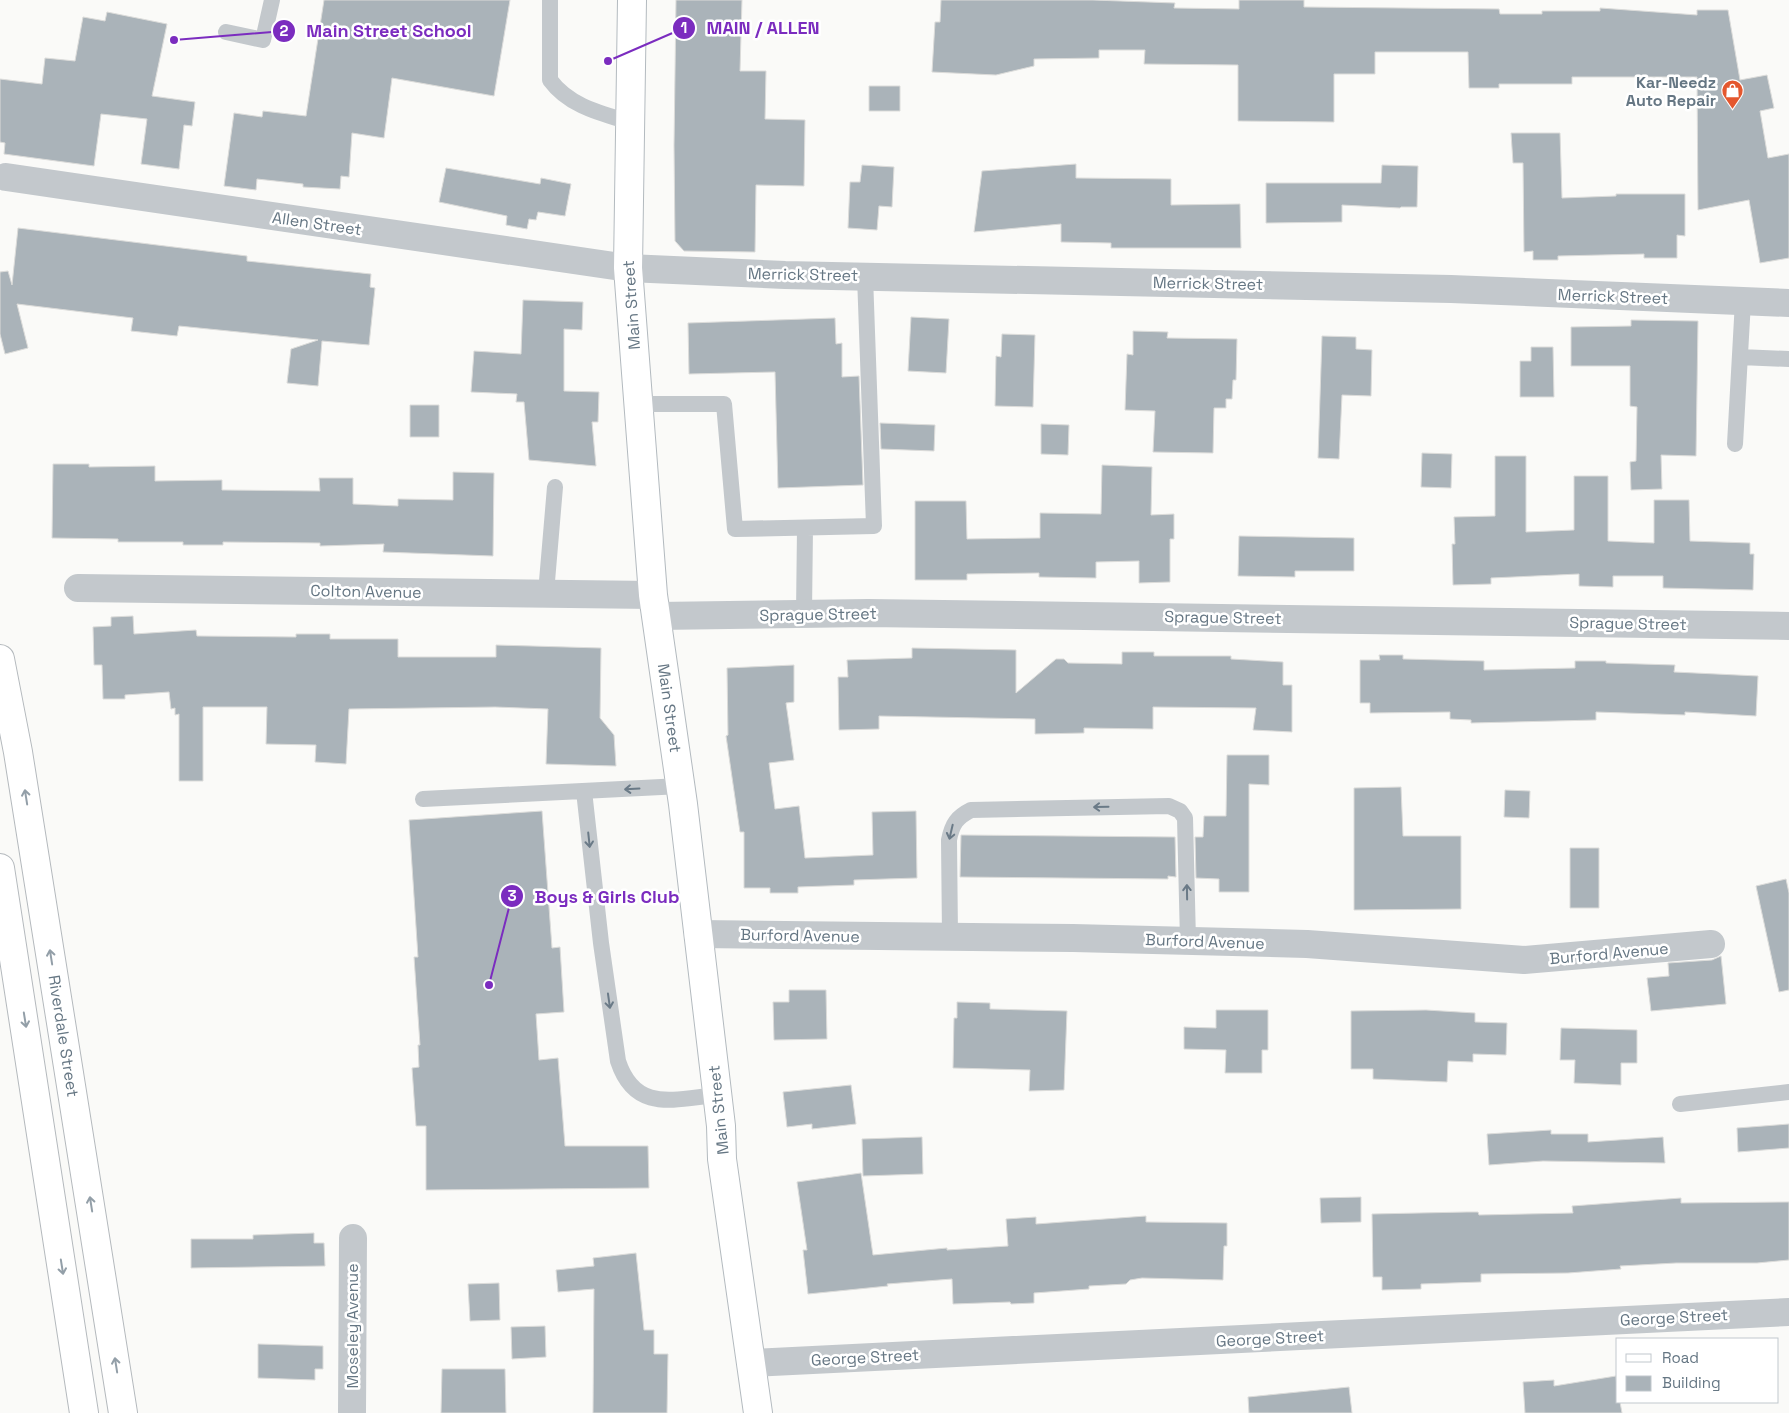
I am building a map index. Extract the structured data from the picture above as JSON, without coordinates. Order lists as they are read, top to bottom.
{
  "streets": {
    "main road": ["Main Street", "Riverdale Street"],
    "street": [
      "Allen Street",
      "Merrick Street",
      "Colton Avenue",
      "Sprague Street",
      "Burford Avenue",
      "George Street",
      "Moseley Avenue"
    ]
  },
  "crossings": [
    ["Allen Street", "Merrick Street"],
    ["Allen Street", "Main Street"],
    ["Merrick Street", "Main Street"],
    ["Main Street", "Colton Avenue"],
    ["Main Street", "Sprague Street"],
    ["Main Street", "Burford Avenue"],
    ["Main Street", "George Street"],
    ["Colton Avenue", "Sprague Street"]
  ],
  "places": {
    "other": ["Main Street School", "MAIN / ALLEN", "Boys & Girls Club"],
    "shop": ["Kar-Needz Auto Repair"]
  },
  "legend": ["Road", "Building"]
}
